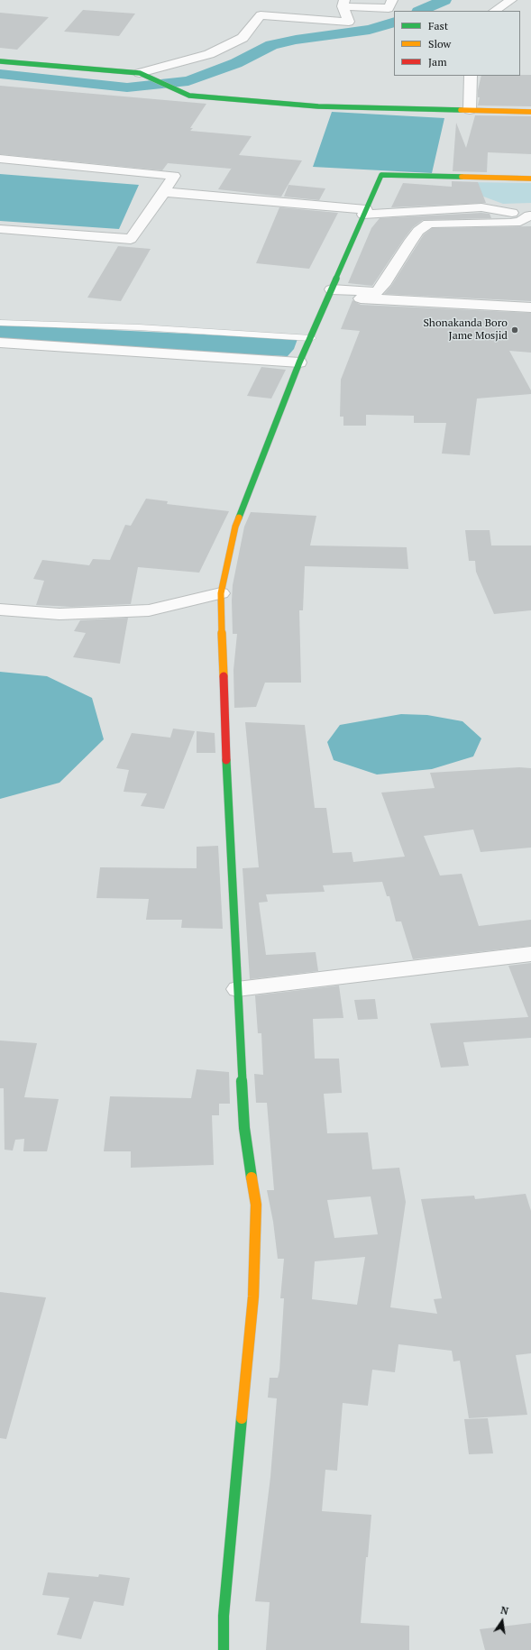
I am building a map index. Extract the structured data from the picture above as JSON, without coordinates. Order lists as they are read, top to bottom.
{
  "places": ["Shonakanda Boro Jame Mosjid"],
  "legend": ["Fast", "Slow", "Jam"],
  "north": "top"
}
